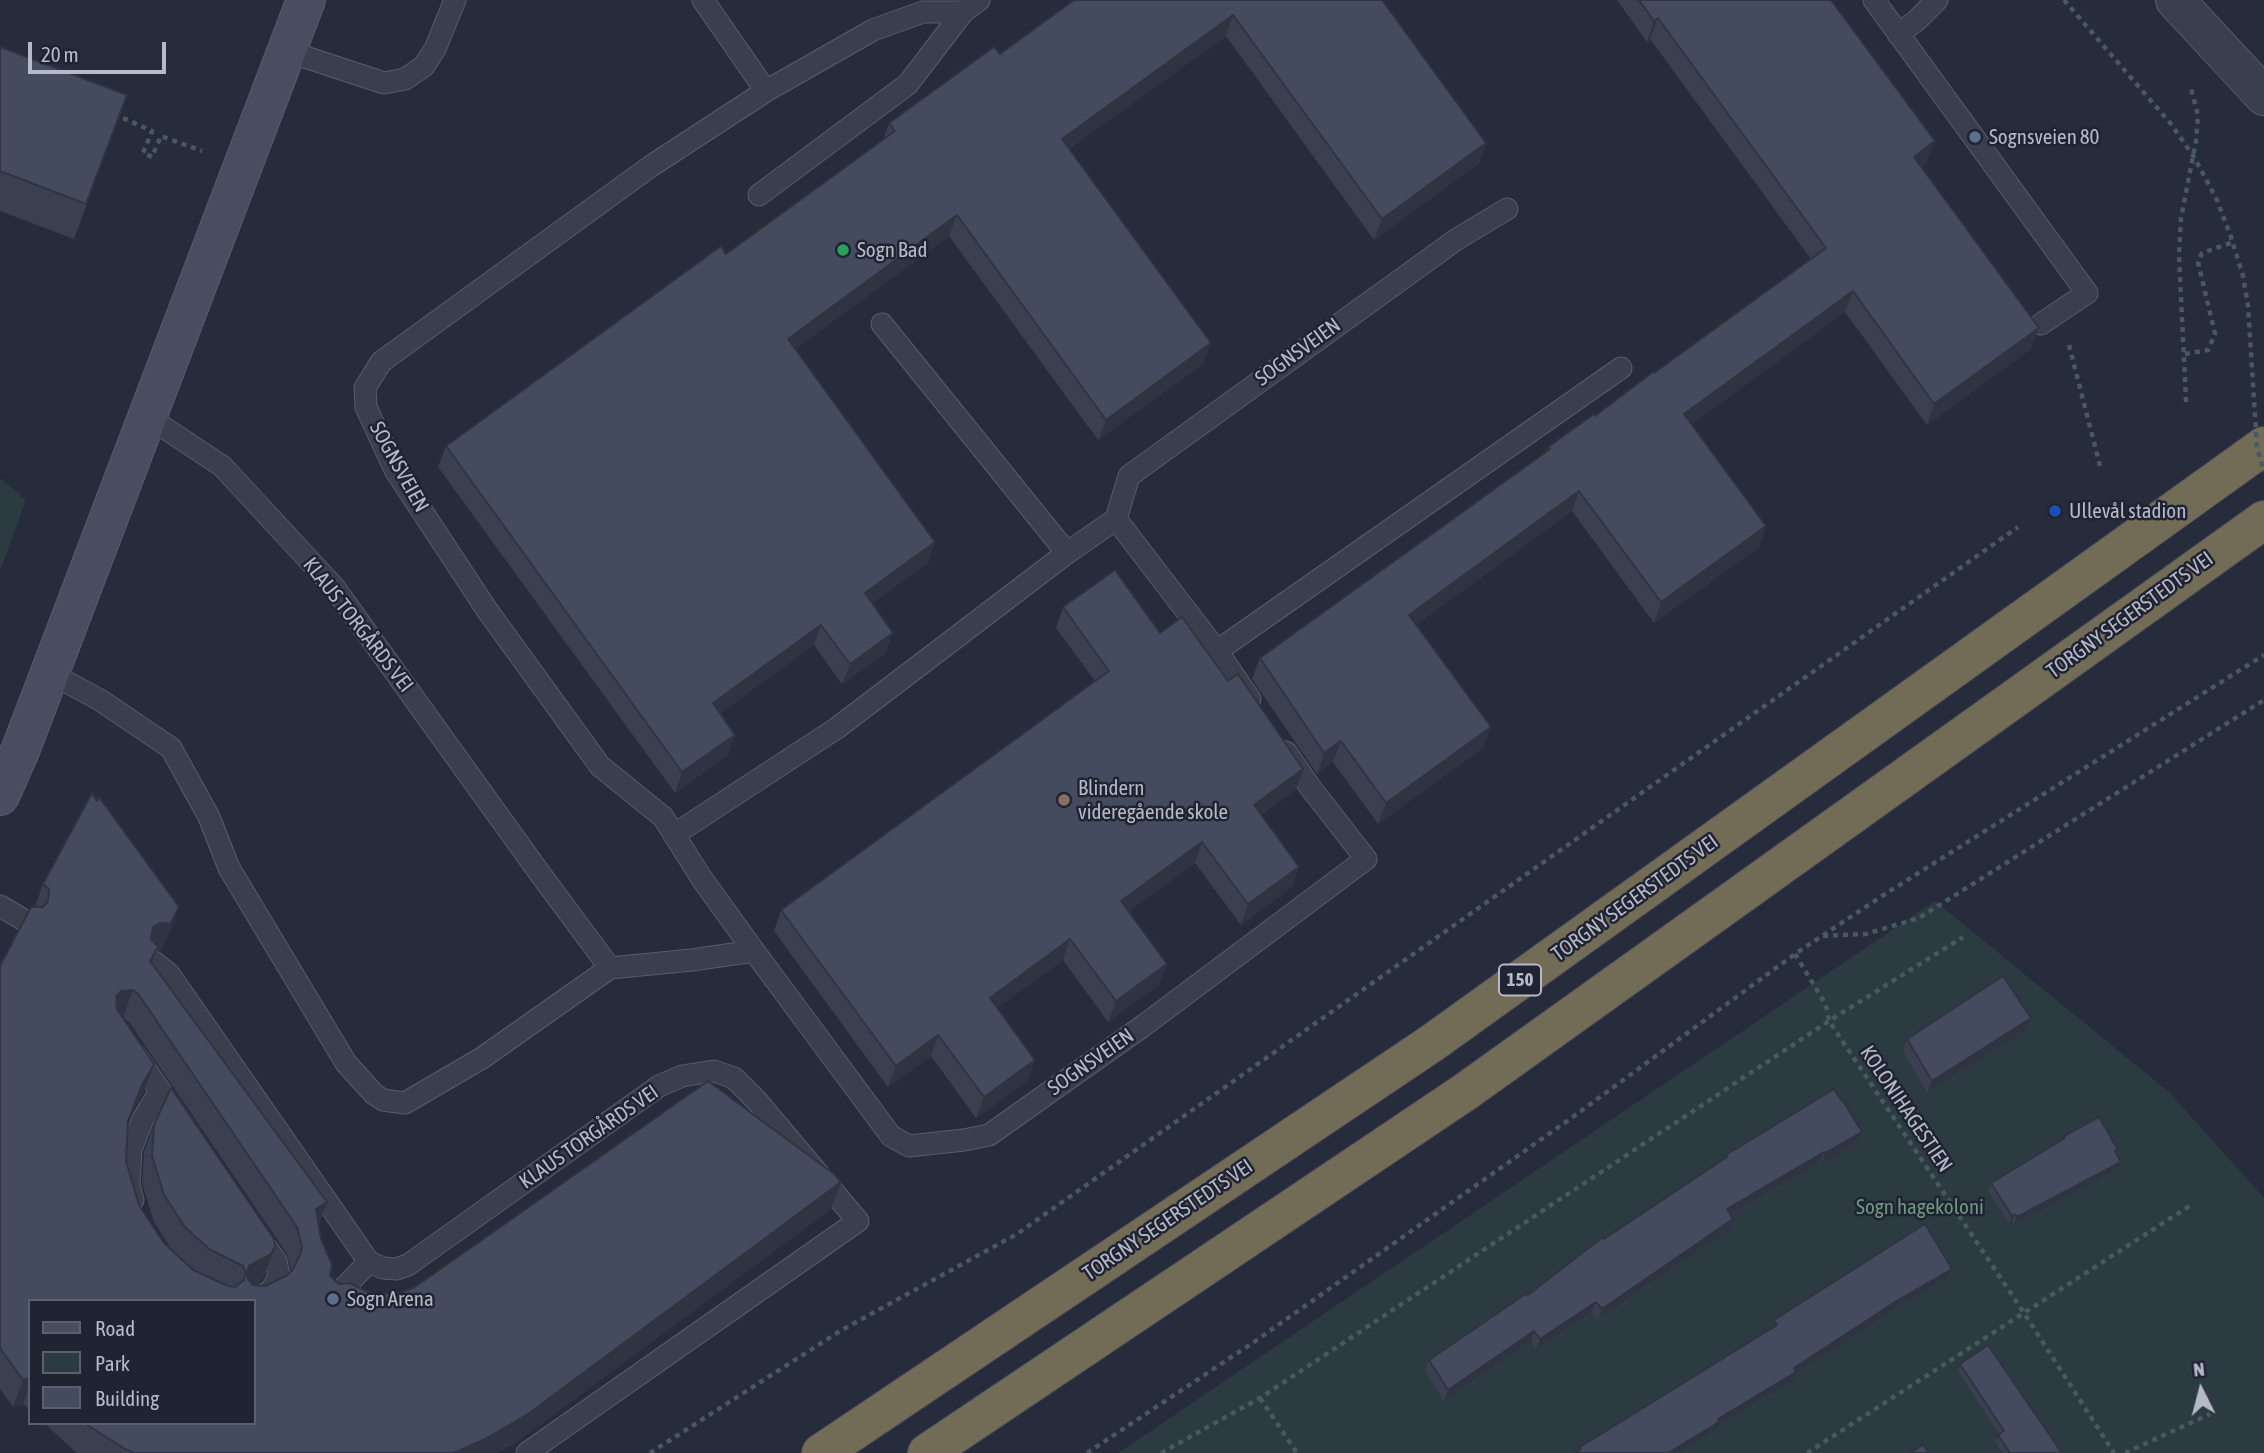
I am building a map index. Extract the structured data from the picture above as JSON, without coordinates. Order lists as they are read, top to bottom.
{
  "streets": {
    "highway": ["TORGNY SEGERSTEDTS VEI", "150"],
    "lane": ["SOGNSVEIEN", "KLAUS TORGÅRDS VEI"],
    "path": ["KOLONIHAGESTIEN"]
  },
  "parks": ["Sogn hagekoloni"],
  "places": [
    "Sognsveien 80",
    "Sogn Bad",
    "Ullevål stadion",
    "Blindern videregående skole",
    "Sogn Arena"
  ],
  "legend": ["Road", "Park", "Building"],
  "scale_bar": "20 m",
  "north": "top"
}
